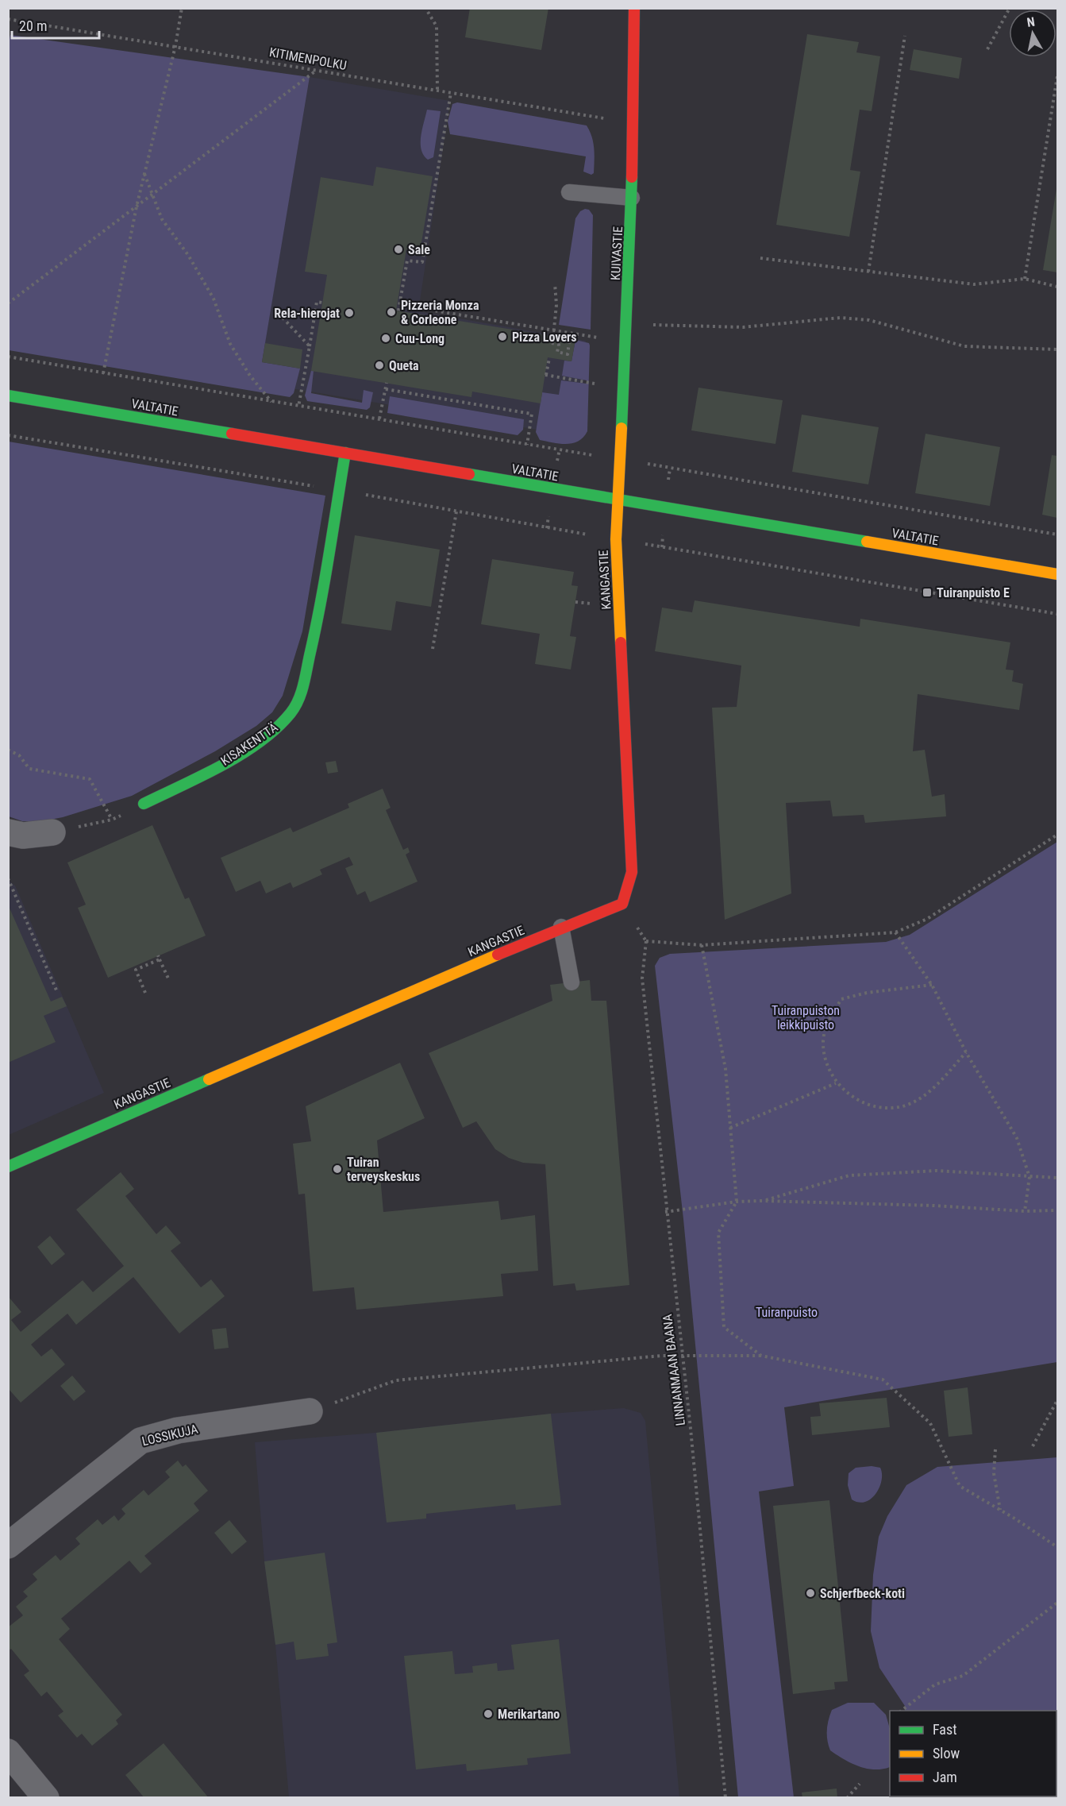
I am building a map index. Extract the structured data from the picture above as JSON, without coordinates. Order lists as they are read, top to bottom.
{
  "streets": {
    "street": [
      "KUIVASTIE",
      "VALTATIE",
      "KANGASTIE",
      "KISAKENTTÄ",
      "LOSSIKUJA"
    ],
    "path": ["KITIMENPOLKU", "LINNANMAAN BAANA"]
  },
  "crossings": [
    ["KUIVASTIE", "VALTATIE"],
    ["KUIVASTIE", "KANGASTIE"],
    ["VALTATIE", "KANGASTIE"],
    ["VALTATIE", "KISAKENTTÄ"]
  ],
  "parks": ["Tuiranpuiston leikkipuisto", "Tuiranpuisto"],
  "places": {
    "other": [
      "Sale",
      "Pizzeria Monza & Corleone",
      "Rela-hierojat",
      "Pizza Lovers",
      "Cuu-Long",
      "Queta",
      "Tuiran terveyskeskus",
      "Schjerfbeck-koti",
      "Merikartano"
    ],
    "transit": ["Tuiranpuisto E"]
  },
  "legend": ["Fast", "Slow", "Jam"],
  "scale_bar": "20 m",
  "north": "top"
}
